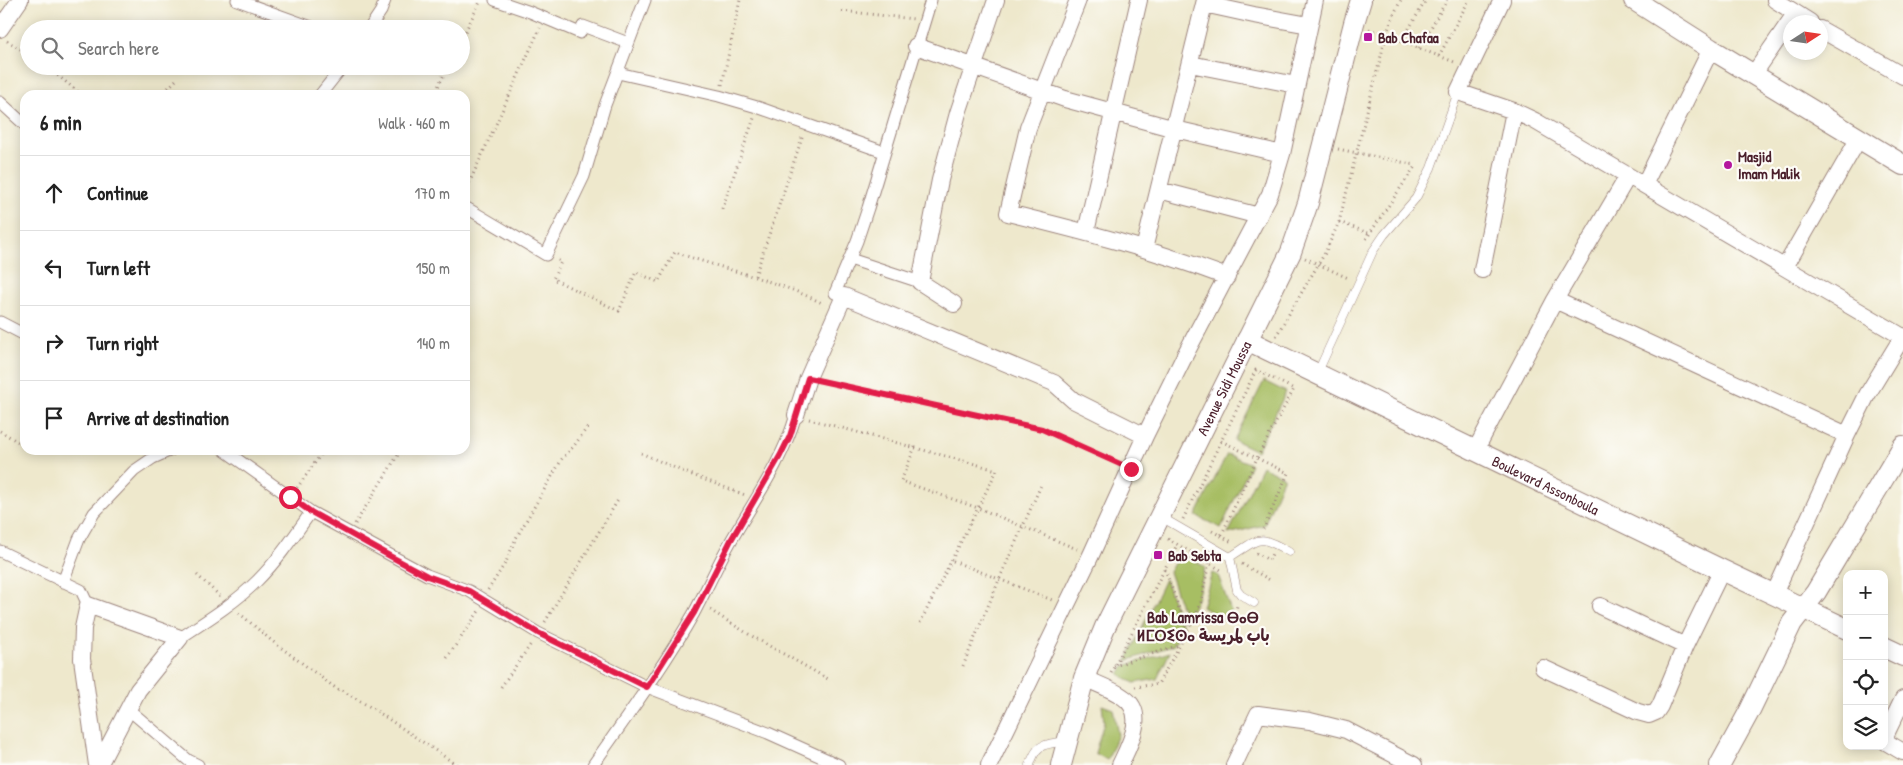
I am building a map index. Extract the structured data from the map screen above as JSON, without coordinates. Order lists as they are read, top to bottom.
{
  "streets": {
    "street": ["Avenue Sidi Moussa", "Boulevard Assonboula"]
  },
  "crossings": [
    ["Avenue Sidi Moussa", "Boulevard Assonboula"]
  ],
  "districts": ["Bab Lamrissa ⴱⴰⴱ ⵍⵎⵔⵉⵙⴰ باب لمريسة"],
  "places": {
    "transit": ["Bab Chafaa", "Bab Sebta"],
    "other": ["Masjid Imam Malik"]
  },
  "north": "right",
  "page": {
    "search": "Search here",
    "heading": ["6 min", "Walk · 460 m"],
    "list": [
      ["Continue", "170 m"],
      ["Turn left", "150 m"],
      ["Turn right", "140 m"],
      "Arrive at destination"
    ],
    "map_buttons": ["+", "−"]
  }
}
